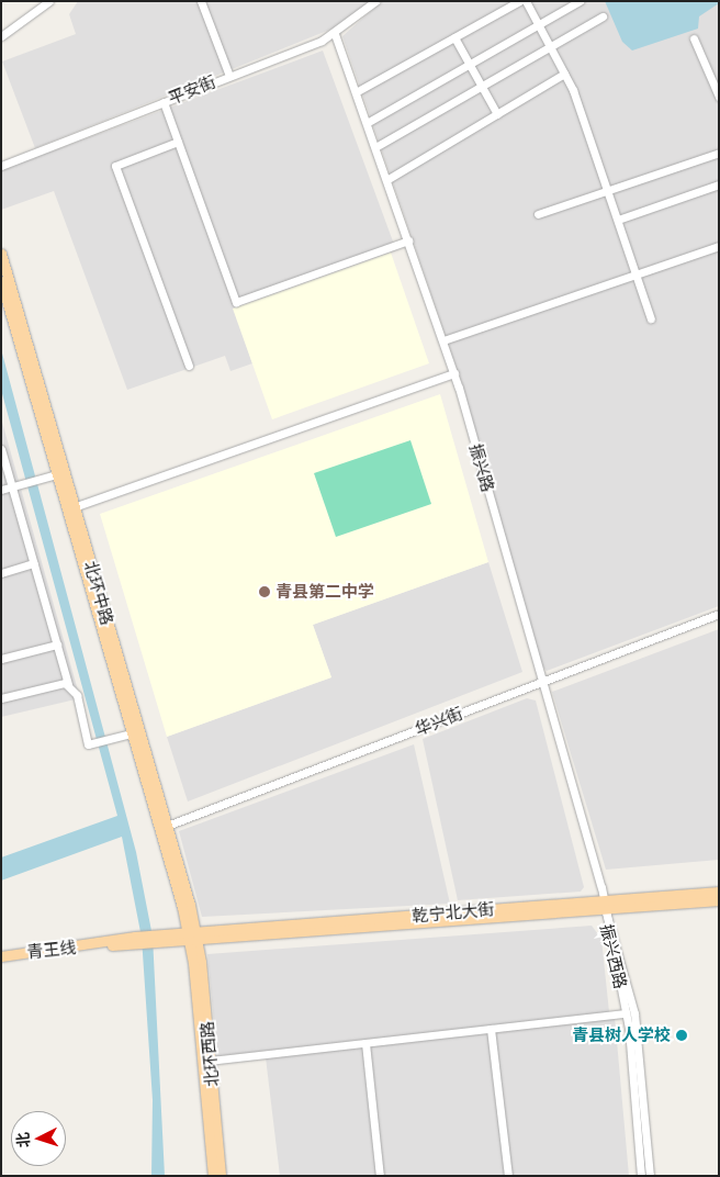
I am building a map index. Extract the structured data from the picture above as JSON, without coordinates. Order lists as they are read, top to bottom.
{
  "streets": {
    "main road": [
      "北环中路",
      "乾宁北大街",
      "青王线",
      "北环西路"
    ],
    "street": [
      "平安街",
      "振兴路",
      "华兴街",
      "振兴西路"
    ]
  },
  "crossings": [
    ["平安街", "振兴路"],
    ["振兴路", "华兴街"],
    ["振兴路", "乾宁北大街"],
    ["振兴路", "振兴西路"],
    ["北环中路", "华兴街"],
    ["北环中路", "乾宁北大街"],
    ["北环中路", "北环西路"],
    ["乾宁北大街", "青王线"],
    ["乾宁北大街", "振兴西路"],
    ["乾宁北大街", "北环西路"]
  ],
  "places": ["青县第二中学", "青县树人学校"],
  "north": "left"
}
